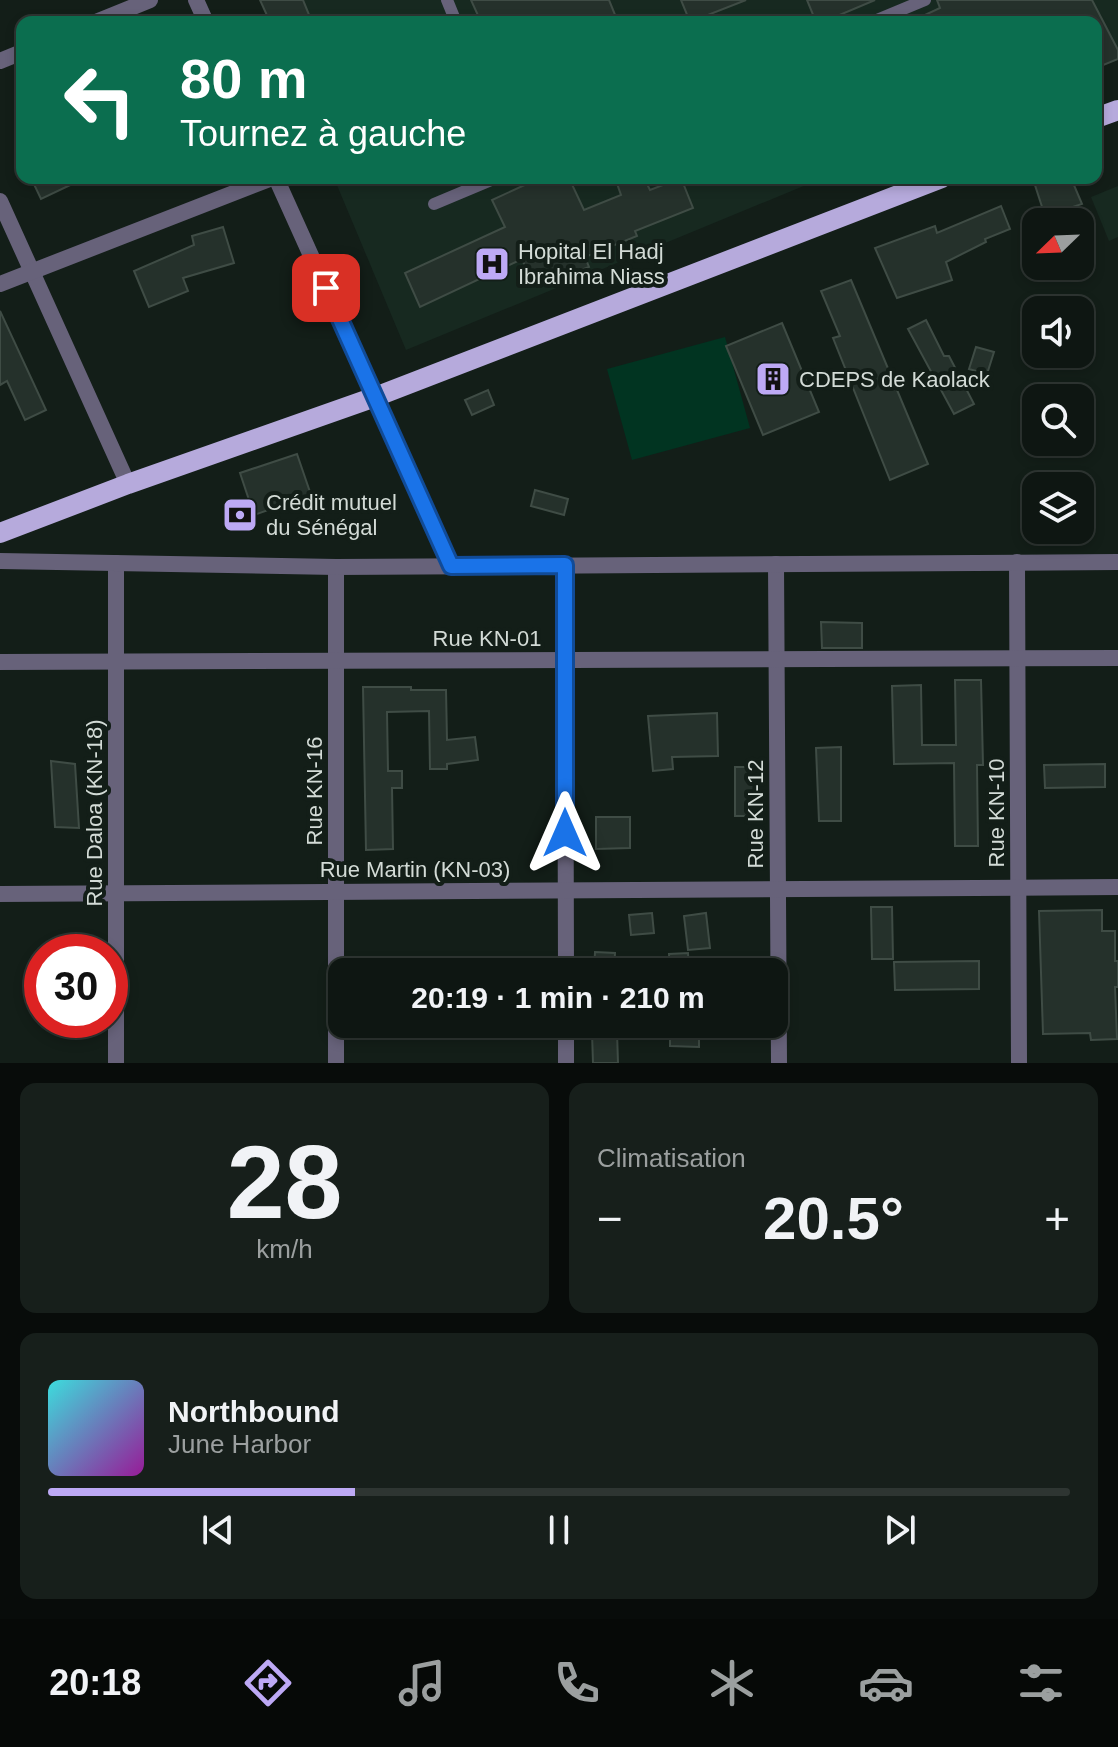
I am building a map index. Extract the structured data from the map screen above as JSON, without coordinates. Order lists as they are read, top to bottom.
{
  "streets": {
    "street": [
      "Rue KN-01",
      "Rue KN-16",
      "Rue Daloa (KN-18)",
      "Rue KN-10",
      "Rue KN-12",
      "Rue Martin (KN-03)"
    ]
  },
  "crossings": [
    ["Rue KN-01", "Rue KN-16"],
    ["Rue KN-01", "Rue Daloa (KN-18)"],
    ["Rue KN-01", "Rue KN-10"],
    ["Rue KN-01", "Rue KN-12"],
    ["Rue KN-16", "Rue Martin (KN-03)"],
    ["Rue Daloa (KN-18)", "Rue Martin (KN-03)"],
    ["Rue KN-10", "Rue Martin (KN-03)"],
    ["Rue KN-12", "Rue Martin (KN-03)"]
  ],
  "places": {
    "hospital": ["Hopital El Hadj Ibrahima Niass"],
    "building": ["CDEPS de Kaolack"],
    "bank": ["Crédit mutuel du Sénégal"]
  },
  "north": "bottom left",
  "page": {
    "turn": ["80 m", "Tournez à gauche"],
    "limit": "30",
    "trip": "20:19 · 1 min · 210 m",
    "tile": [
      ["28", "km/h"],
      "Climatisation"
    ],
    "heat": ["−", "20.5°", "+"],
    "song": ["Northbound", "June Harbor"],
    "tabs": "20:18"
  }
}
